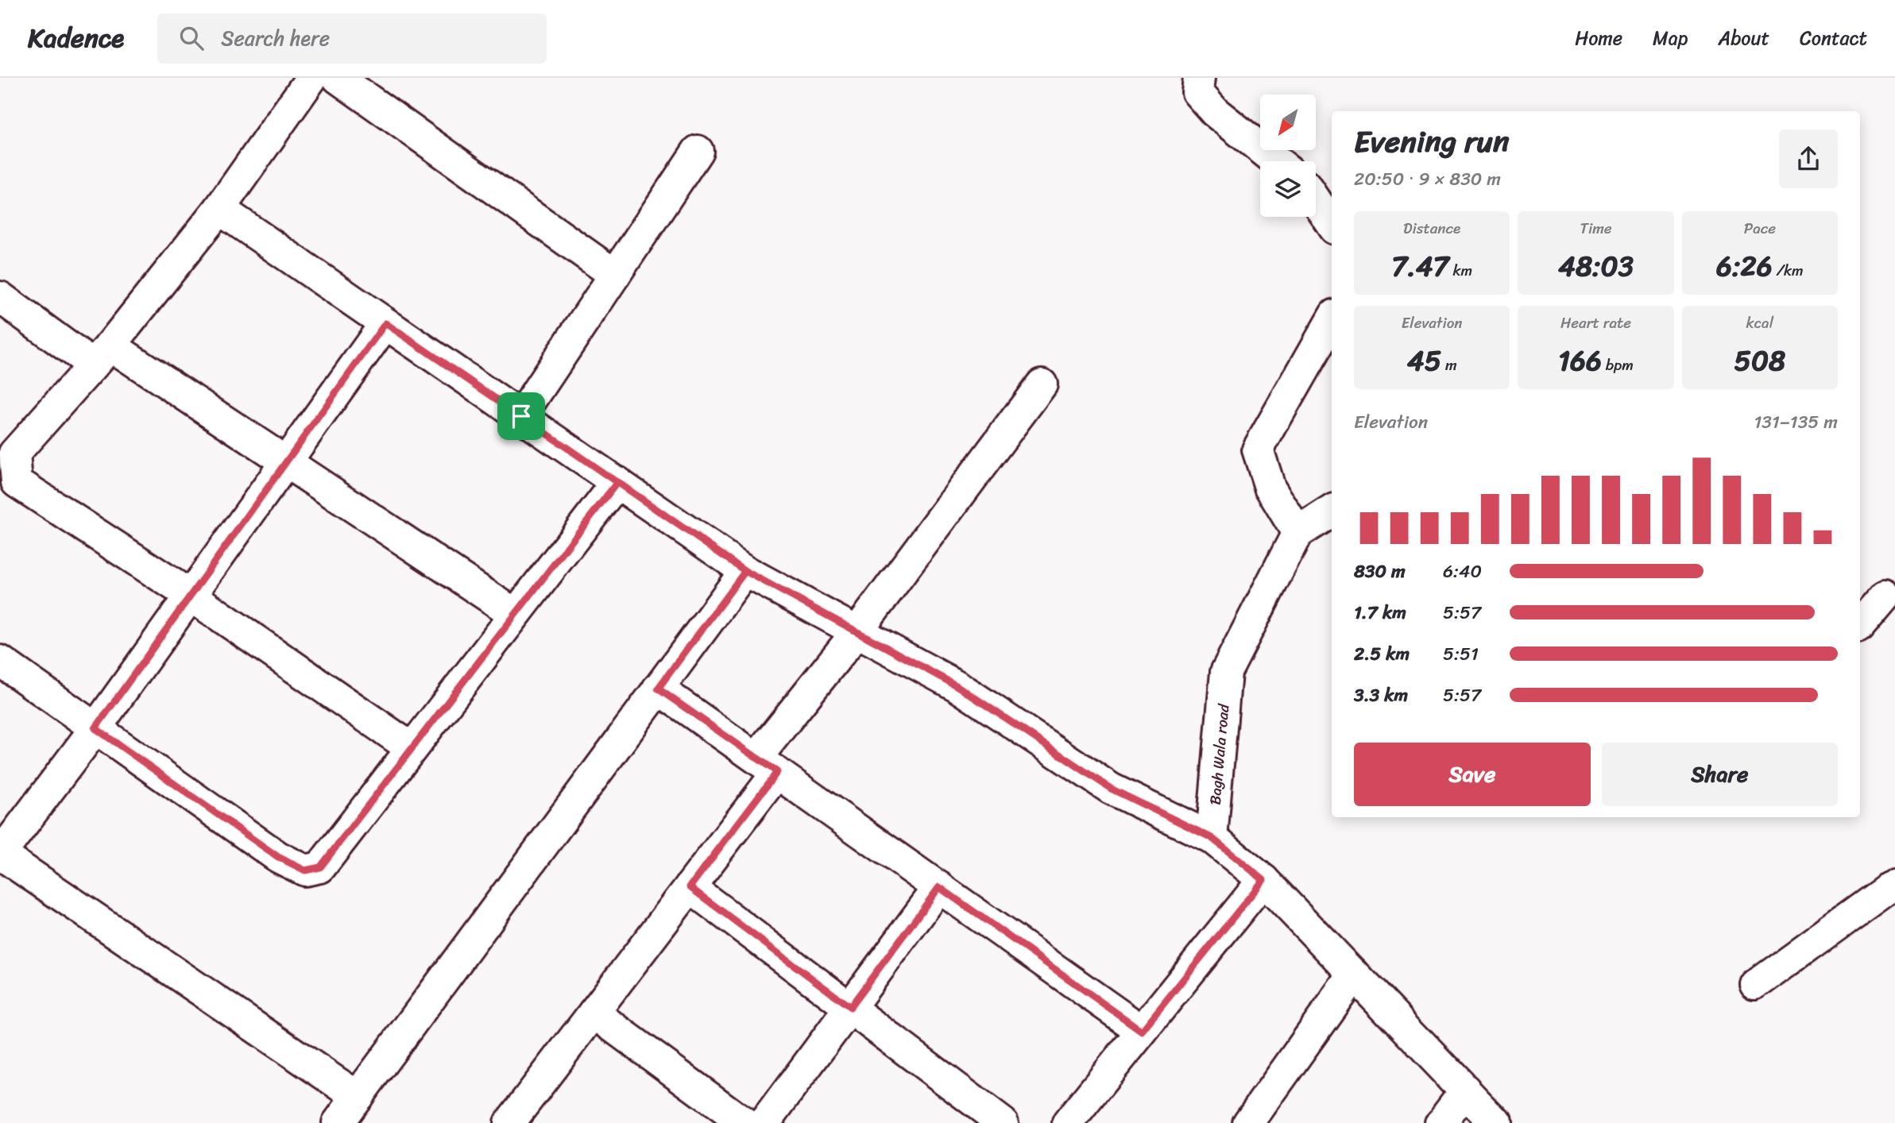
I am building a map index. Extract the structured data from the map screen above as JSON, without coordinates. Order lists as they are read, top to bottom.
{
  "streets": {
    "street": ["Bagh Wala road"]
  },
  "north": "bottom left",
  "page": {
    "header": "Kadence",
    "search": "Search here",
    "nav": [
      "Home",
      "Map",
      "About",
      "Contact"
    ],
    "heading": ["Evening run", "20:50 · 9 × 830 m"],
    "stats": [
      ["Distance", "7.47 km"],
      ["Time", "48:03"],
      ["Pace", "6:26 /km"],
      ["Elevation", "45 m"],
      ["Heart rate", "166 bpm"],
      ["kcal", "508"]
    ],
    "chart": ["Elevation", "131–135 m"],
    "list": [
      {
        "name": "830 m",
        "note": "6:40"
      },
      {
        "name": "1.7 km",
        "note": "5:57"
      },
      {
        "name": "2.5 km",
        "note": "5:51"
      },
      {
        "name": "3.3 km",
        "note": "5:57"
      }
    ],
    "buttons": ["Save", "Share"]
  }
}
